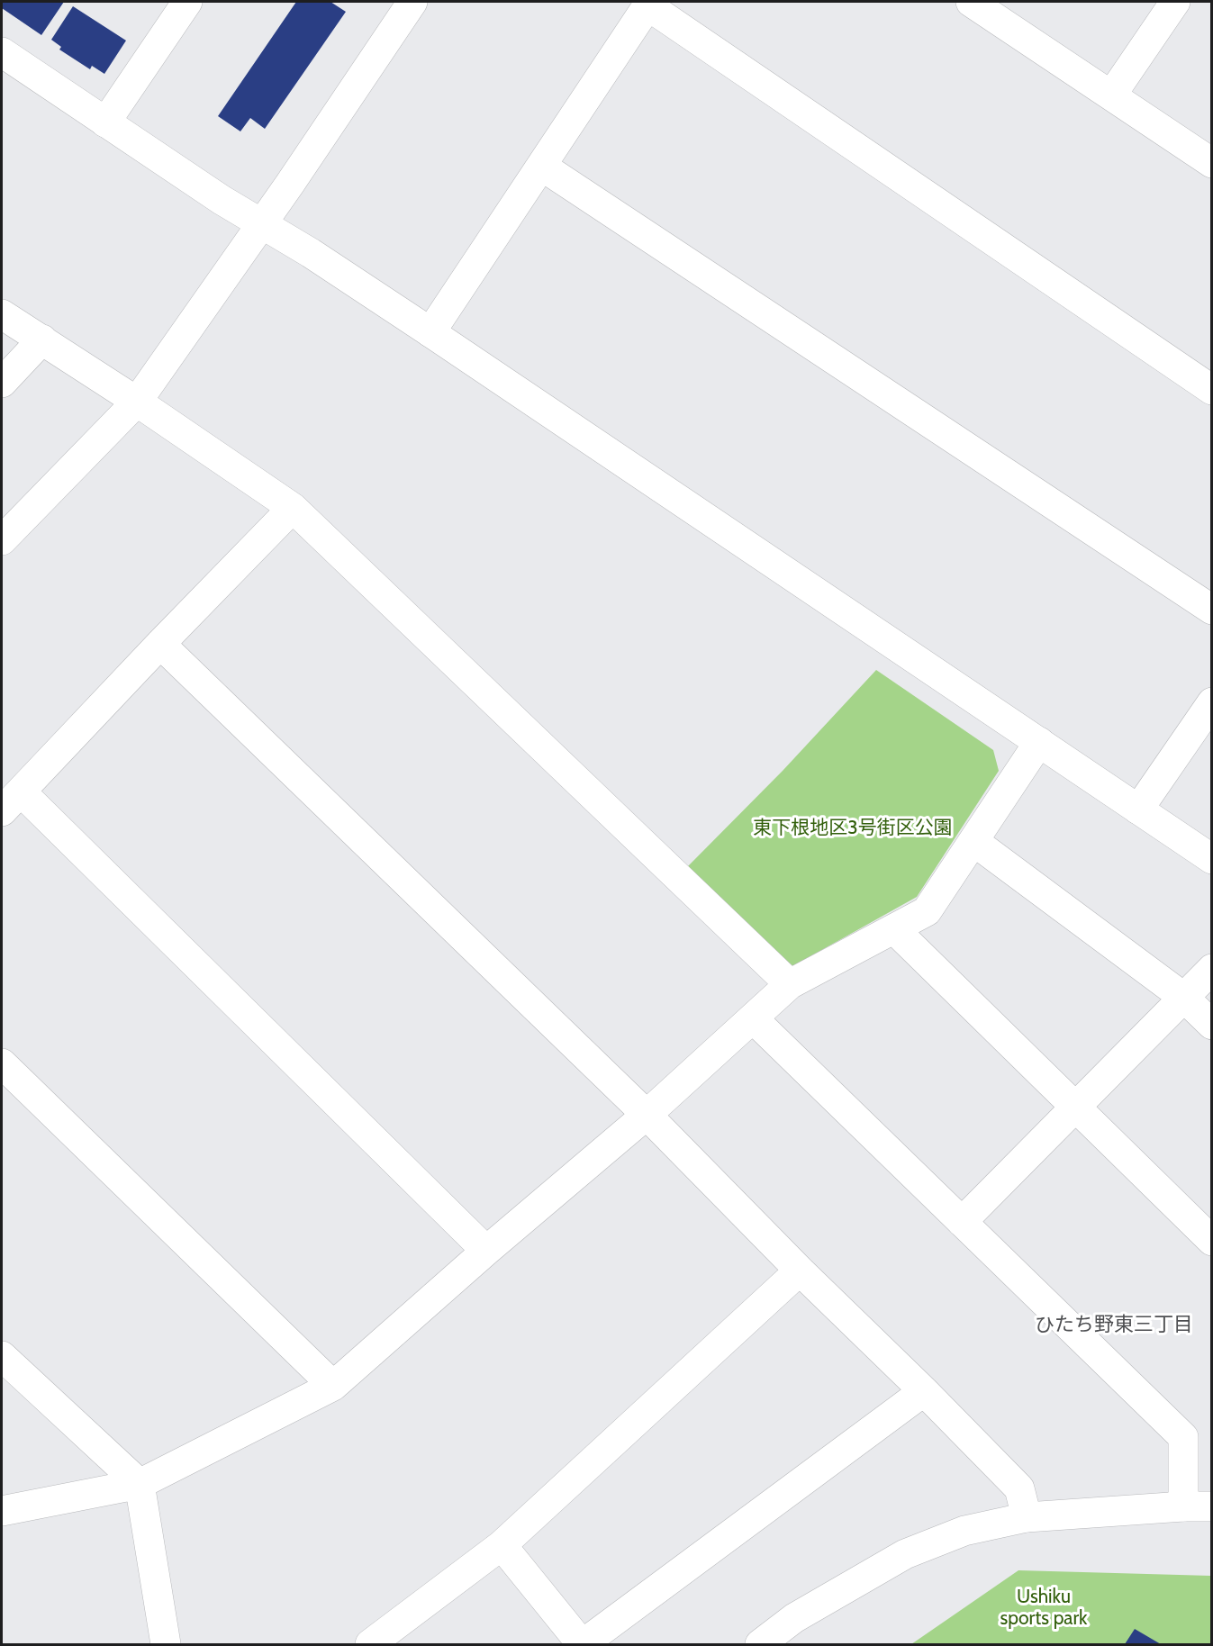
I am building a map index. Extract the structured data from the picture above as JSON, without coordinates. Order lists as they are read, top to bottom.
{
  "districts": ["ひたち野東三丁目"],
  "parks": ["東下根地区3号街区公園", "Ushiku sports park"]
}
